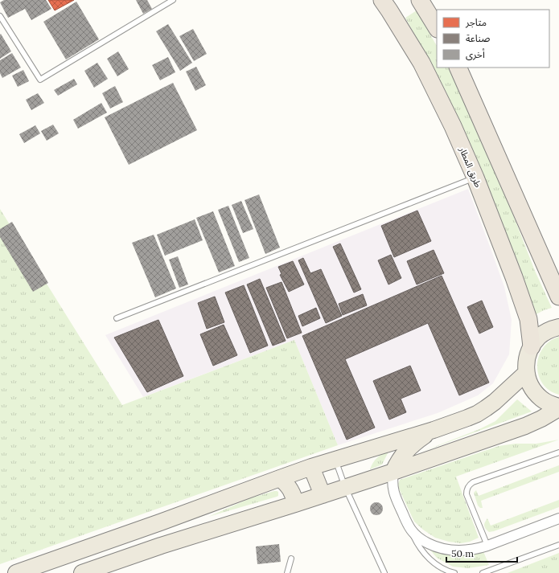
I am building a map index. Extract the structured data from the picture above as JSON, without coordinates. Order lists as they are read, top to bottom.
{
  "streets": {
    "highway": ["طريق المطار"]
  },
  "legend": ["متاجر", "صناعة", "أخرى"],
  "scale_bar": "50 m"
}
